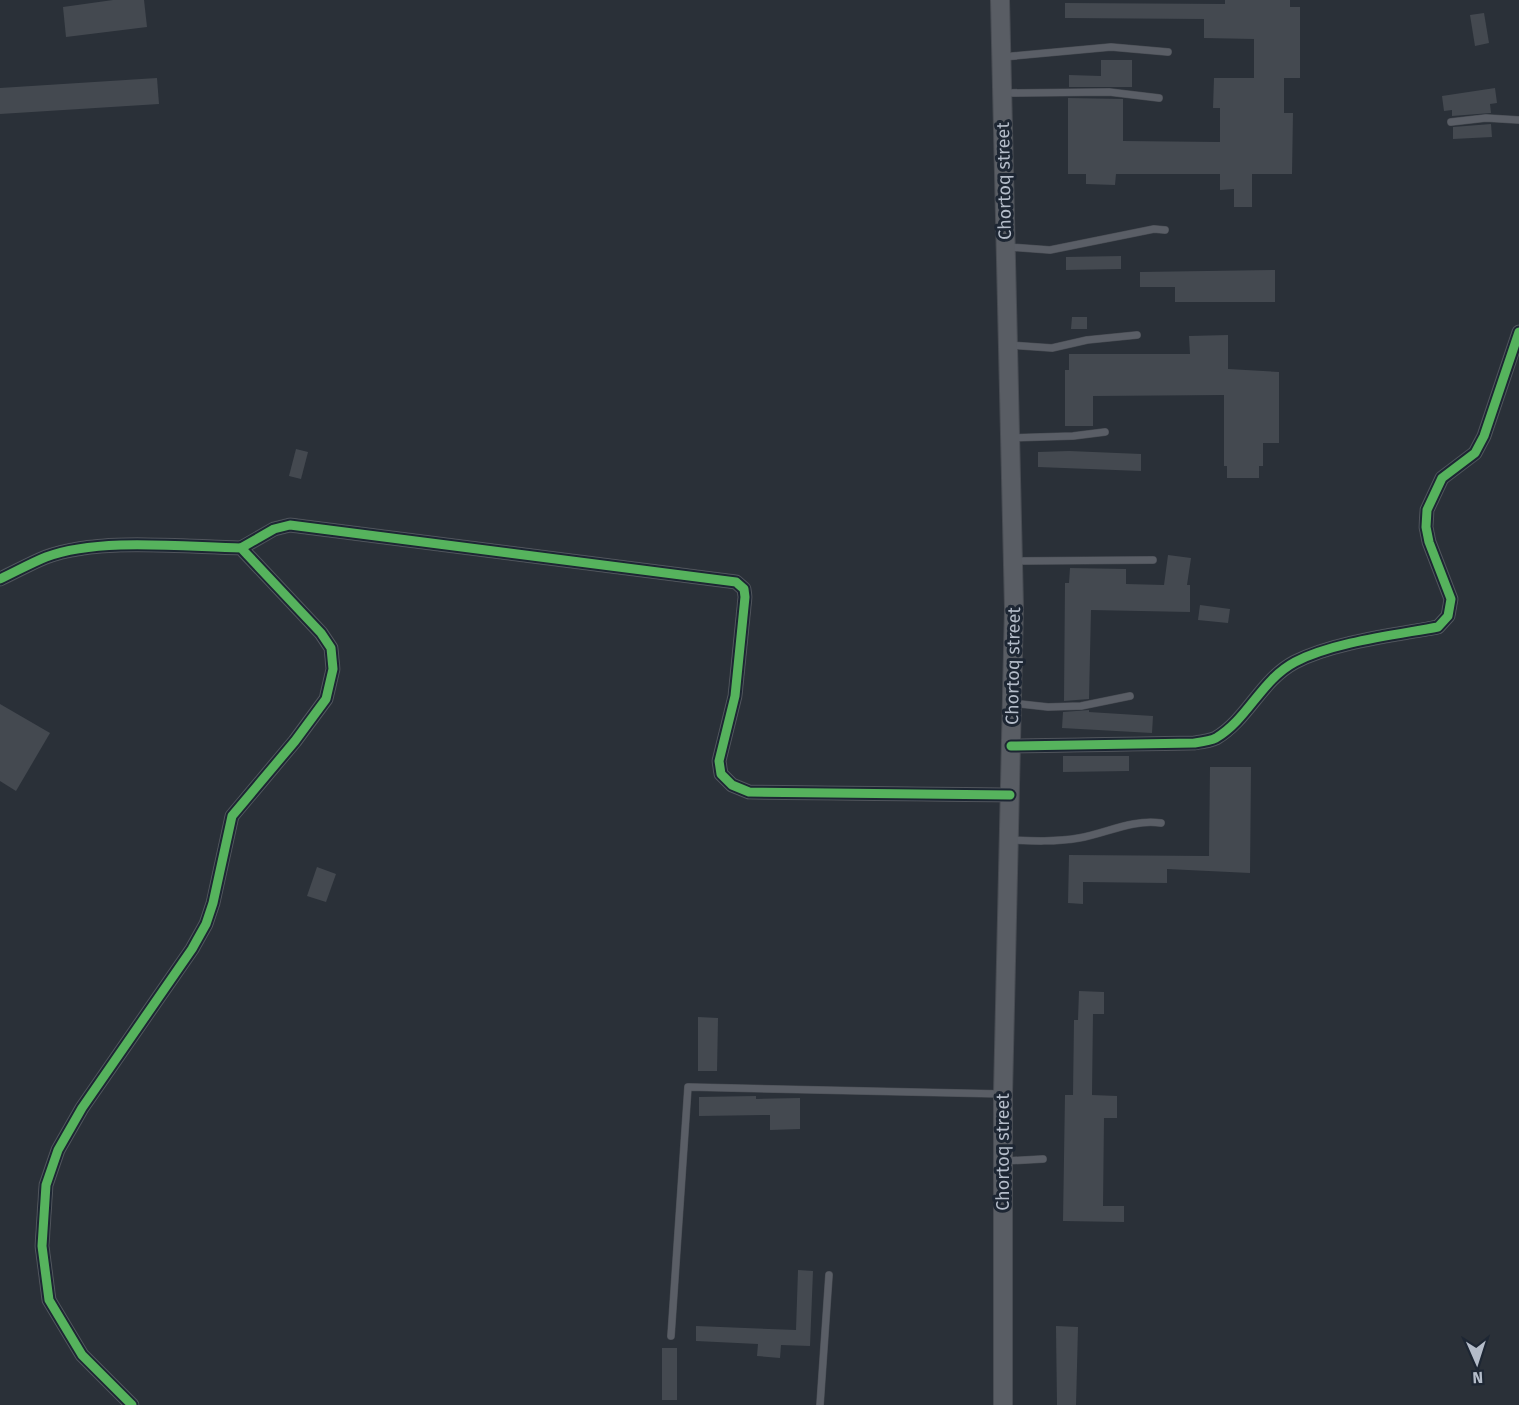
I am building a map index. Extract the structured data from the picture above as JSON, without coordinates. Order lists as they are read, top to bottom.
{
  "streets": {
    "main road": ["Chortoq street"]
  },
  "north": "bottom"
}
